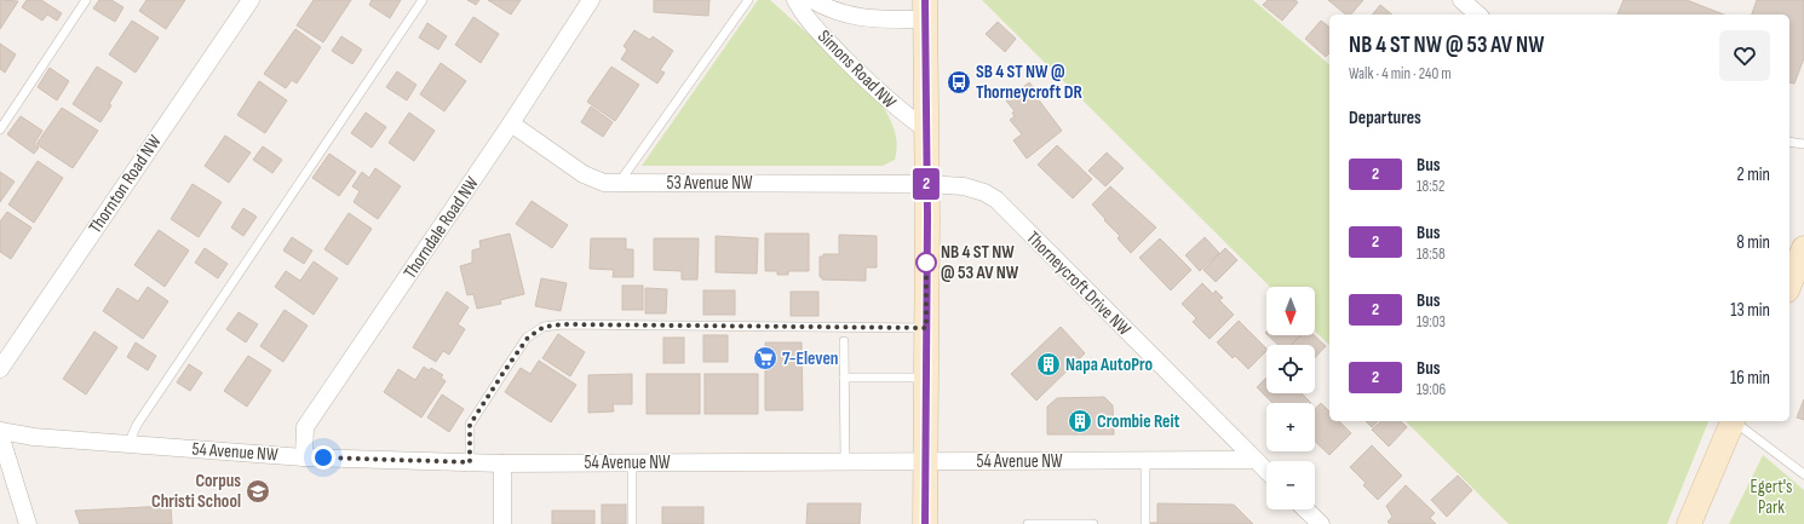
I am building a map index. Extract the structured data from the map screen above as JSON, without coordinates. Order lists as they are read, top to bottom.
{
  "streets": {
    "street": [
      "Simons Road NW",
      "53 Avenue NW",
      "Thornton Road NW",
      "Thorndale Road NW",
      "Thorneycroft Drive NW",
      "54 Avenue NW"
    ]
  },
  "crossings": [
    ["53 Avenue NW", "Thorndale Road NW"],
    ["53 Avenue NW", "Thorneycroft Drive NW"],
    ["Thorndale Road NW", "54 Avenue NW"],
    ["Thorneycroft Drive NW", "54 Avenue NW"]
  ],
  "parks": ["Egert's Park"],
  "places": {
    "bus stop": ["SB 4 ST NW @ Thorneycroft DR"],
    "other": ["NB 4 ST NW @ 53 AV NW"],
    "supermarket": ["7-Eleven"],
    "building": ["Napa AutoPro", "Crombie Reit"],
    "school or university": ["Corpus Christi School"]
  },
  "lines": ["bus line 2"],
  "north": "bottom",
  "page": {
    "on_map": "2",
    "heading": [
      ["NB 4 ST NW @ 53 AV NW", "Walk · 4 min · 240 m"],
      "Departures"
    ],
    "list": [
      {
        "mark": "2",
        "name": "Bus",
        "note": "18:52",
        "value": "2 min"
      },
      {
        "mark": "2",
        "name": "Bus",
        "note": "18:58",
        "value": "8 min"
      },
      {
        "mark": "2",
        "name": "Bus",
        "note": "19:03",
        "value": "13 min"
      },
      {
        "mark": "2",
        "name": "Bus",
        "note": "19:06",
        "value": "16 min"
      }
    ],
    "map_buttons": ["+", "−"]
  }
}
